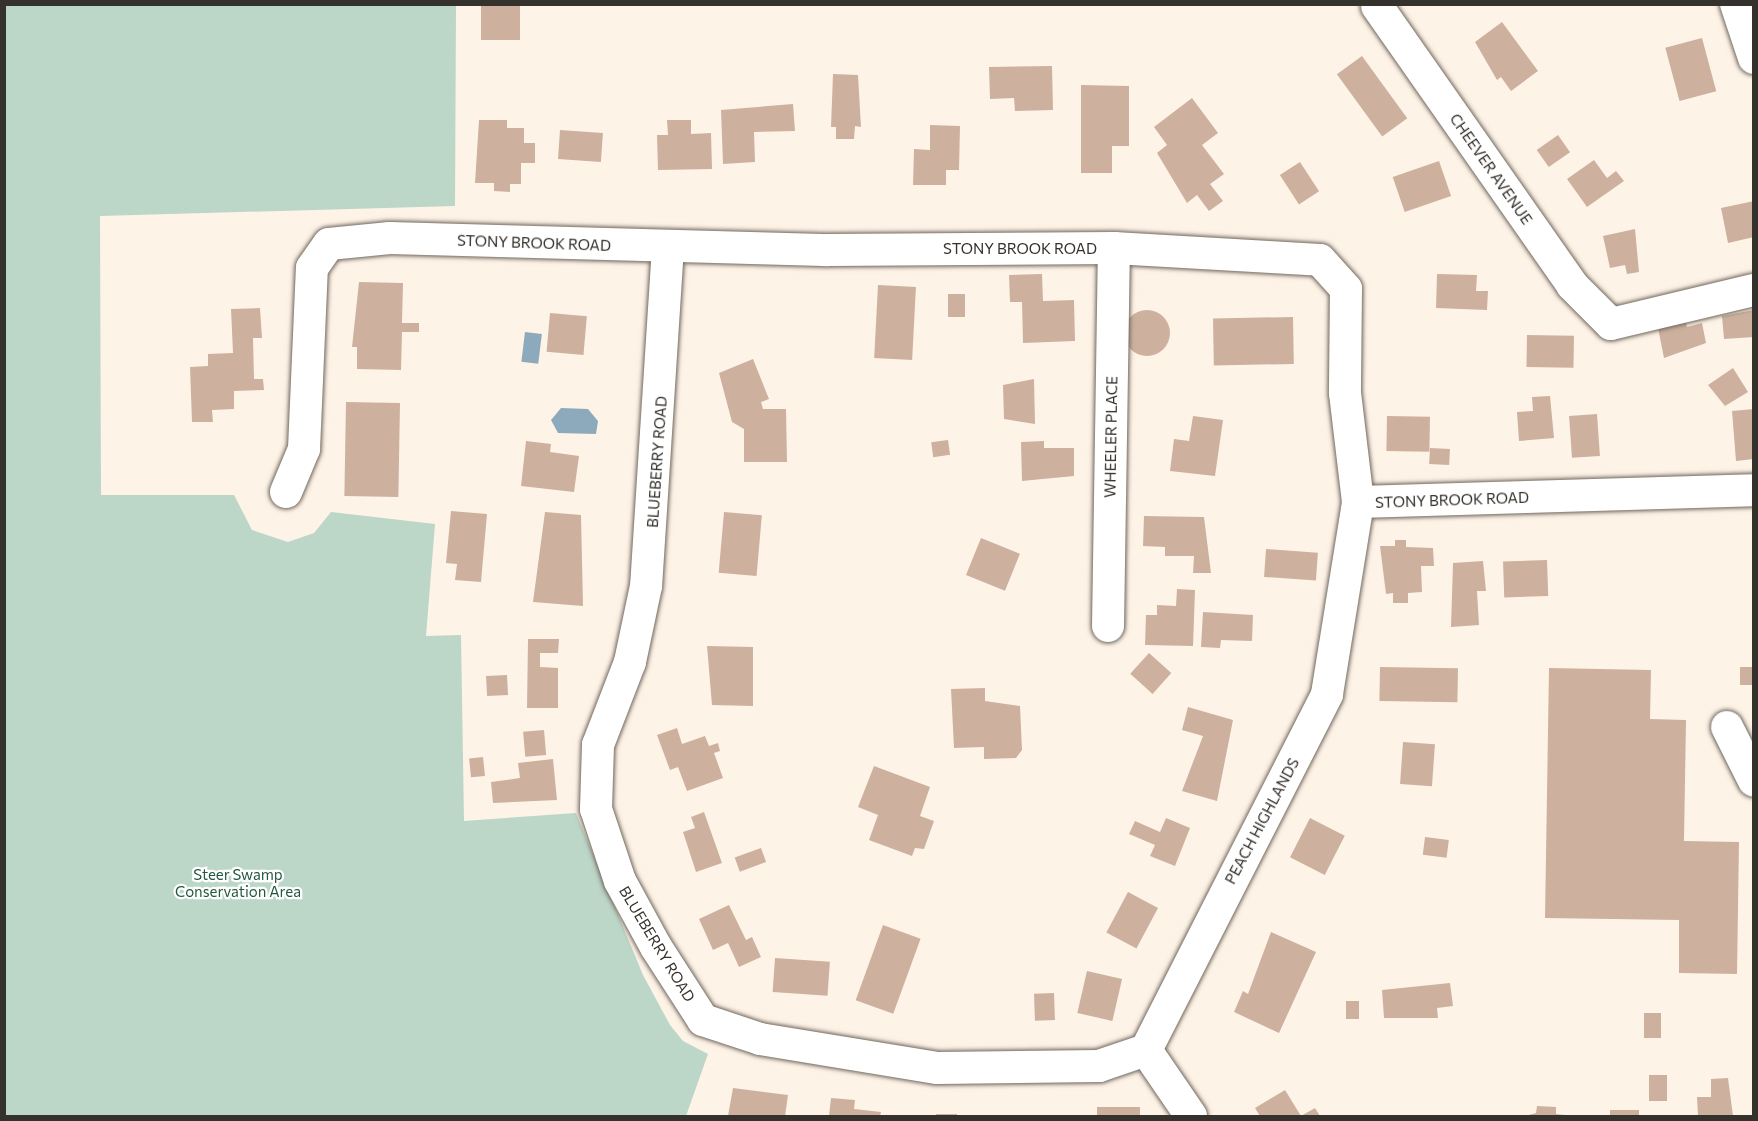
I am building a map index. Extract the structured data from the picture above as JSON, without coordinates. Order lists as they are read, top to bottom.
{
  "streets": {
    "street": [
      "CHEEVER AVENUE",
      "STONY BROOK ROAD",
      "WHEELER PLACE",
      "BLUEBERRY ROAD",
      "PEACH HIGHLANDS"
    ]
  },
  "crossings": [
    ["STONY BROOK ROAD", "WHEELER PLACE"],
    ["STONY BROOK ROAD", "BLUEBERRY ROAD"],
    ["STONY BROOK ROAD", "PEACH HIGHLANDS"],
    ["BLUEBERRY ROAD", "PEACH HIGHLANDS"]
  ],
  "parks": ["Steer Swamp Conservation Area"]
}
